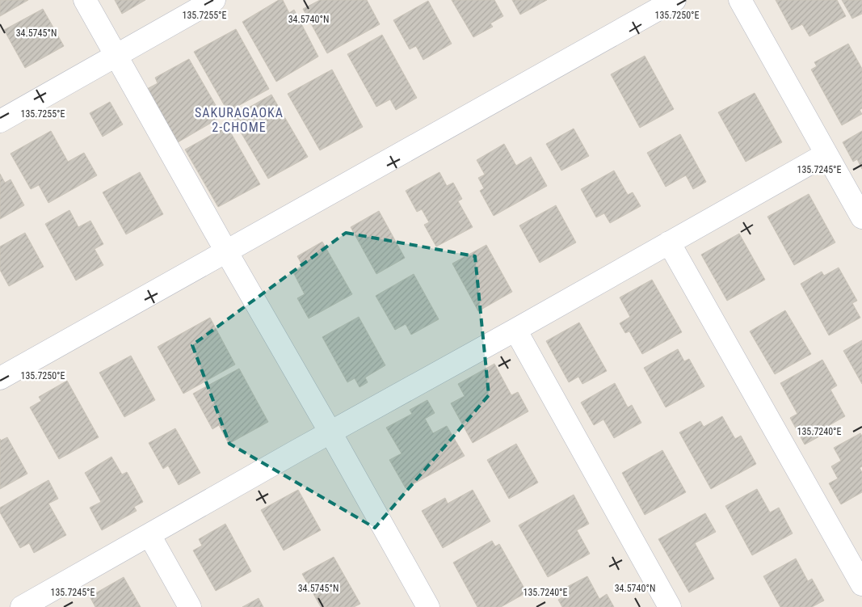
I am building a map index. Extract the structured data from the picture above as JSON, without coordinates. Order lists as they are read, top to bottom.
{
  "districts": ["SAKURAGAOKA 2-CHOME"],
  "coordinates": [
    "135.7255°E",
    "135.7250°E",
    "34.5740°N",
    "34.5745°N",
    "135.7245°E",
    "135.7240°E"
  ]
}
